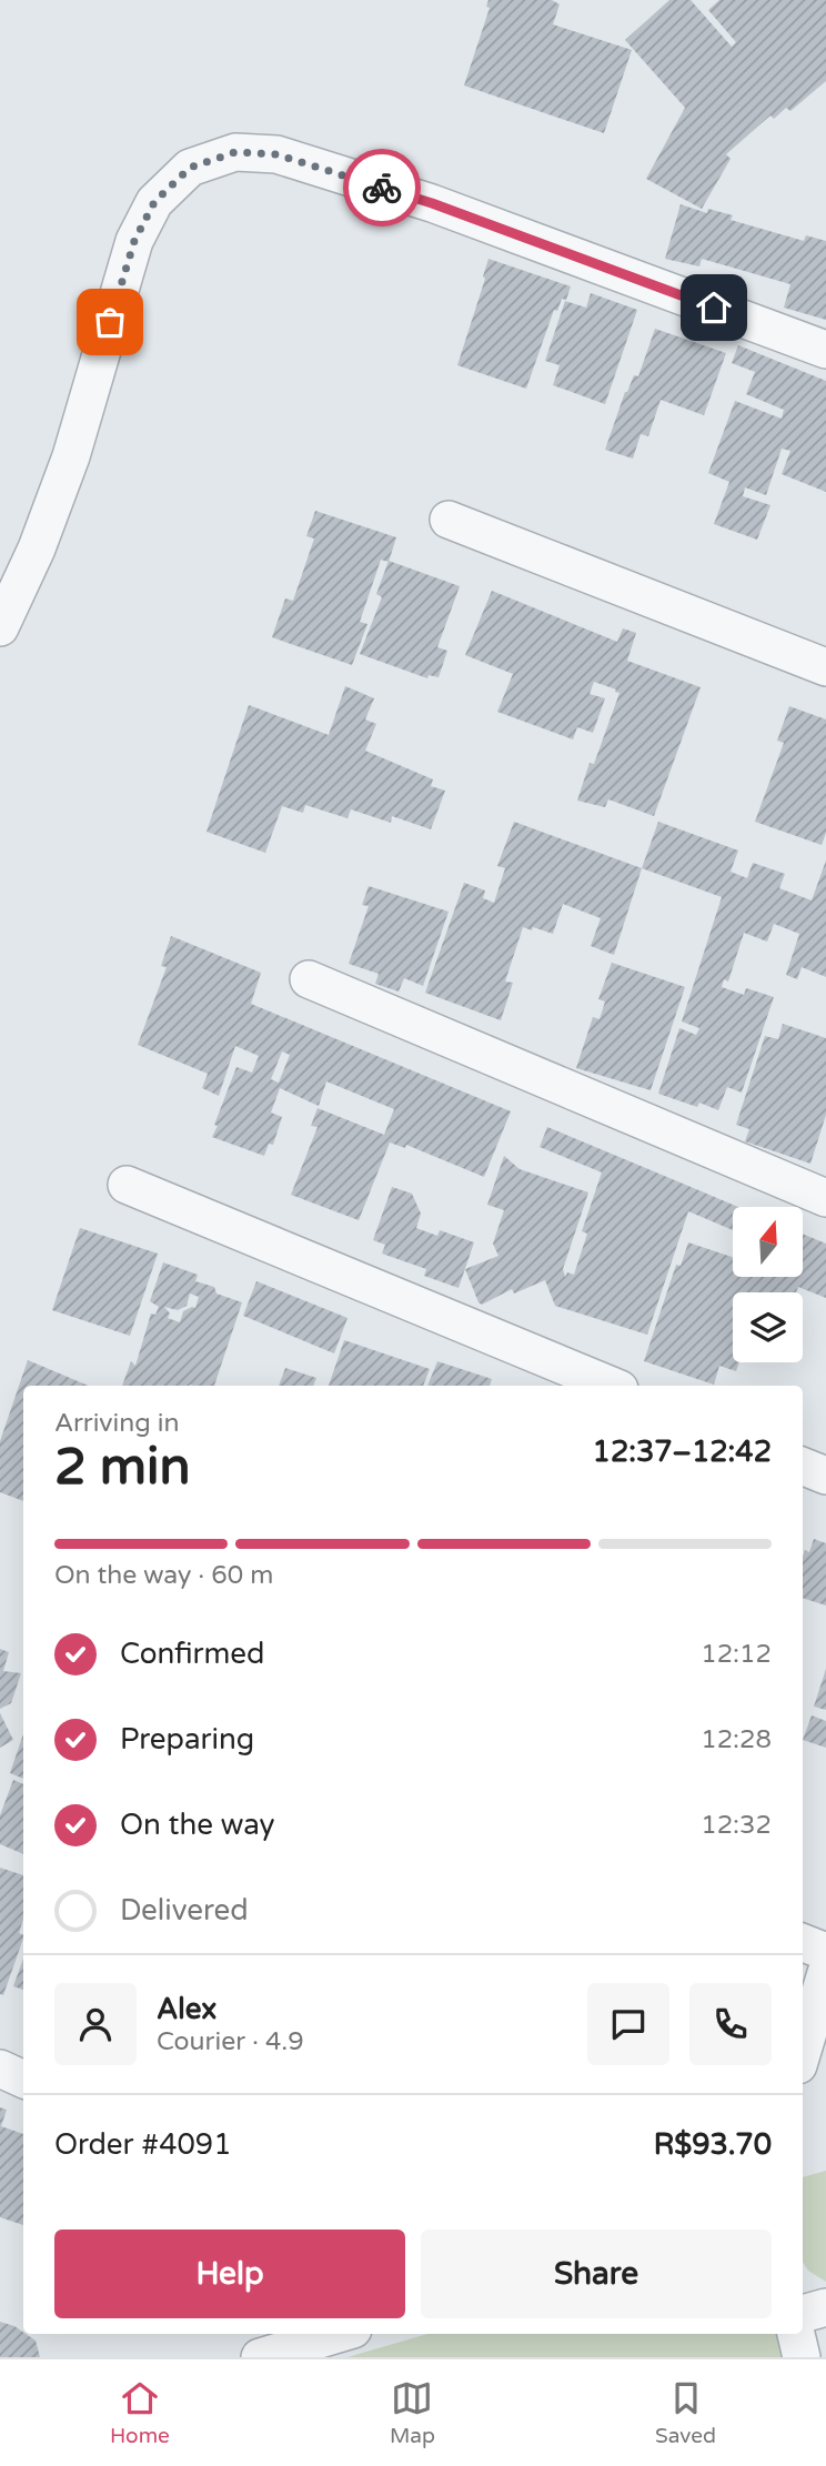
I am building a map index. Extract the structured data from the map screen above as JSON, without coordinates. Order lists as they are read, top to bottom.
{
  "north": "top",
  "page": {
    "heading": ["2 min", "Arriving in", "12:37–12:42"],
    "panel": [
      "Alex",
      "Courier · 4.9",
      "Order #4091",
      "R$93.70"
    ],
    "bar": "On the way · 60 m",
    "list": [
      ["Confirmed", "12:12"],
      ["Preparing", "12:28"],
      ["On the way", "12:32"],
      "Delivered"
    ],
    "buttons": ["Help", "Share"],
    "tabs": ["Home", "Map", "Saved"]
  }
}
